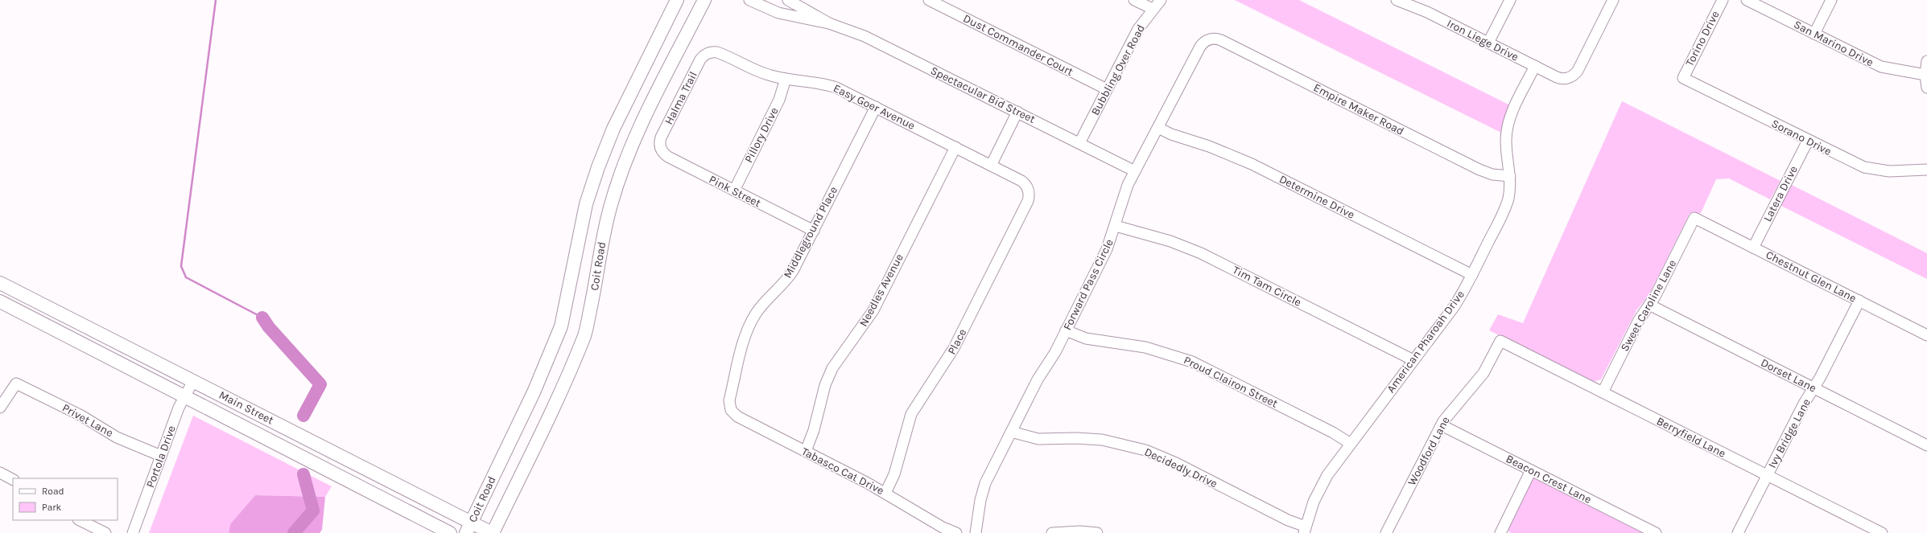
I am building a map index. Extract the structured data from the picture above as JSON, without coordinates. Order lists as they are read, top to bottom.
{
  "streets": {
    "main road": ["Coit Road", "Main Street"],
    "street": [
      "Torino Drive",
      "Iron Liege Drive",
      "San Marino Drive",
      "Dust Commander Court",
      "Bubbling Over Road",
      "Spectacular Bid Street",
      "Halma Trail",
      "Easy Goer Avenue",
      "Empire Maker Road",
      "Pillory Drive",
      "Sorano Drive",
      "Pink Street",
      "Latera Drive",
      "Determine Drive",
      "Middleground Place",
      "Chestnut Glen Lane",
      "Forward Pass Circle",
      "Tim Tam Circle",
      "Needles Avenue",
      "Sweet Caroline Lane",
      "Place",
      "American Pharoah Drive",
      "Dorset Lane",
      "Proud Clairon Street",
      "Privet Lane",
      "Ivy Bridge Lane",
      "Berryfield Lane",
      "Woodford Lane",
      "Portola Drive",
      "Decidedly Drive",
      "Tabasco Cat Drive",
      "Beacon Crest Lane"
    ]
  },
  "crossings": [
    ["Torino Drive", "Sorano Drive"],
    ["Iron Liege Drive", "American Pharoah Drive"],
    ["Dust Commander Court", "Bubbling Over Road"],
    ["Bubbling Over Road", "Spectacular Bid Street"],
    ["Spectacular Bid Street", "Forward Pass Circle"],
    ["Halma Trail", "Easy Goer Avenue"],
    ["Halma Trail", "Pink Street"],
    ["Easy Goer Avenue", "Pillory Drive"],
    ["Easy Goer Avenue", "Middleground Place"],
    ["Easy Goer Avenue", "Needles Avenue"],
    ["Easy Goer Avenue", "Place"],
    ["Empire Maker Road", "Forward Pass Circle"],
    ["Empire Maker Road", "American Pharoah Drive"],
    ["Pillory Drive", "Pink Street"],
    ["Sorano Drive", "Latera Drive"],
    ["Pink Street", "Middleground Place"],
    ["Latera Drive", "Chestnut Glen Lane"],
    ["Determine Drive", "Forward Pass Circle"],
    ["Determine Drive", "American Pharoah Drive"],
    ["Middleground Place", "Tabasco Cat Drive"],
    ["Coit Road", "Main Street"],
    ["Chestnut Glen Lane", "Sweet Caroline Lane"],
    ["Chestnut Glen Lane", "Ivy Bridge Lane"],
    ["Forward Pass Circle", "Tim Tam Circle"],
    ["Forward Pass Circle", "Proud Clairon Street"],
    ["Forward Pass Circle", "Decidedly Drive"],
    ["Tim Tam Circle", "American Pharoah Drive"],
    ["Needles Avenue", "Tabasco Cat Drive"],
    ["Sweet Caroline Lane", "Dorset Lane"],
    ["Sweet Caroline Lane", "Berryfield Lane"],
    ["Place", "Tabasco Cat Drive"],
    ["American Pharoah Drive", "Proud Clairon Street"],
    ["American Pharoah Drive", "Decidedly Drive"],
    ["Dorset Lane", "Ivy Bridge Lane"],
    ["Main Street", "Portola Drive"],
    ["Privet Lane", "Portola Drive"],
    ["Ivy Bridge Lane", "Berryfield Lane"],
    ["Berryfield Lane", "Woodford Lane"],
    ["Woodford Lane", "Beacon Crest Lane"]
  ],
  "legend": ["Road", "Park"]
}
